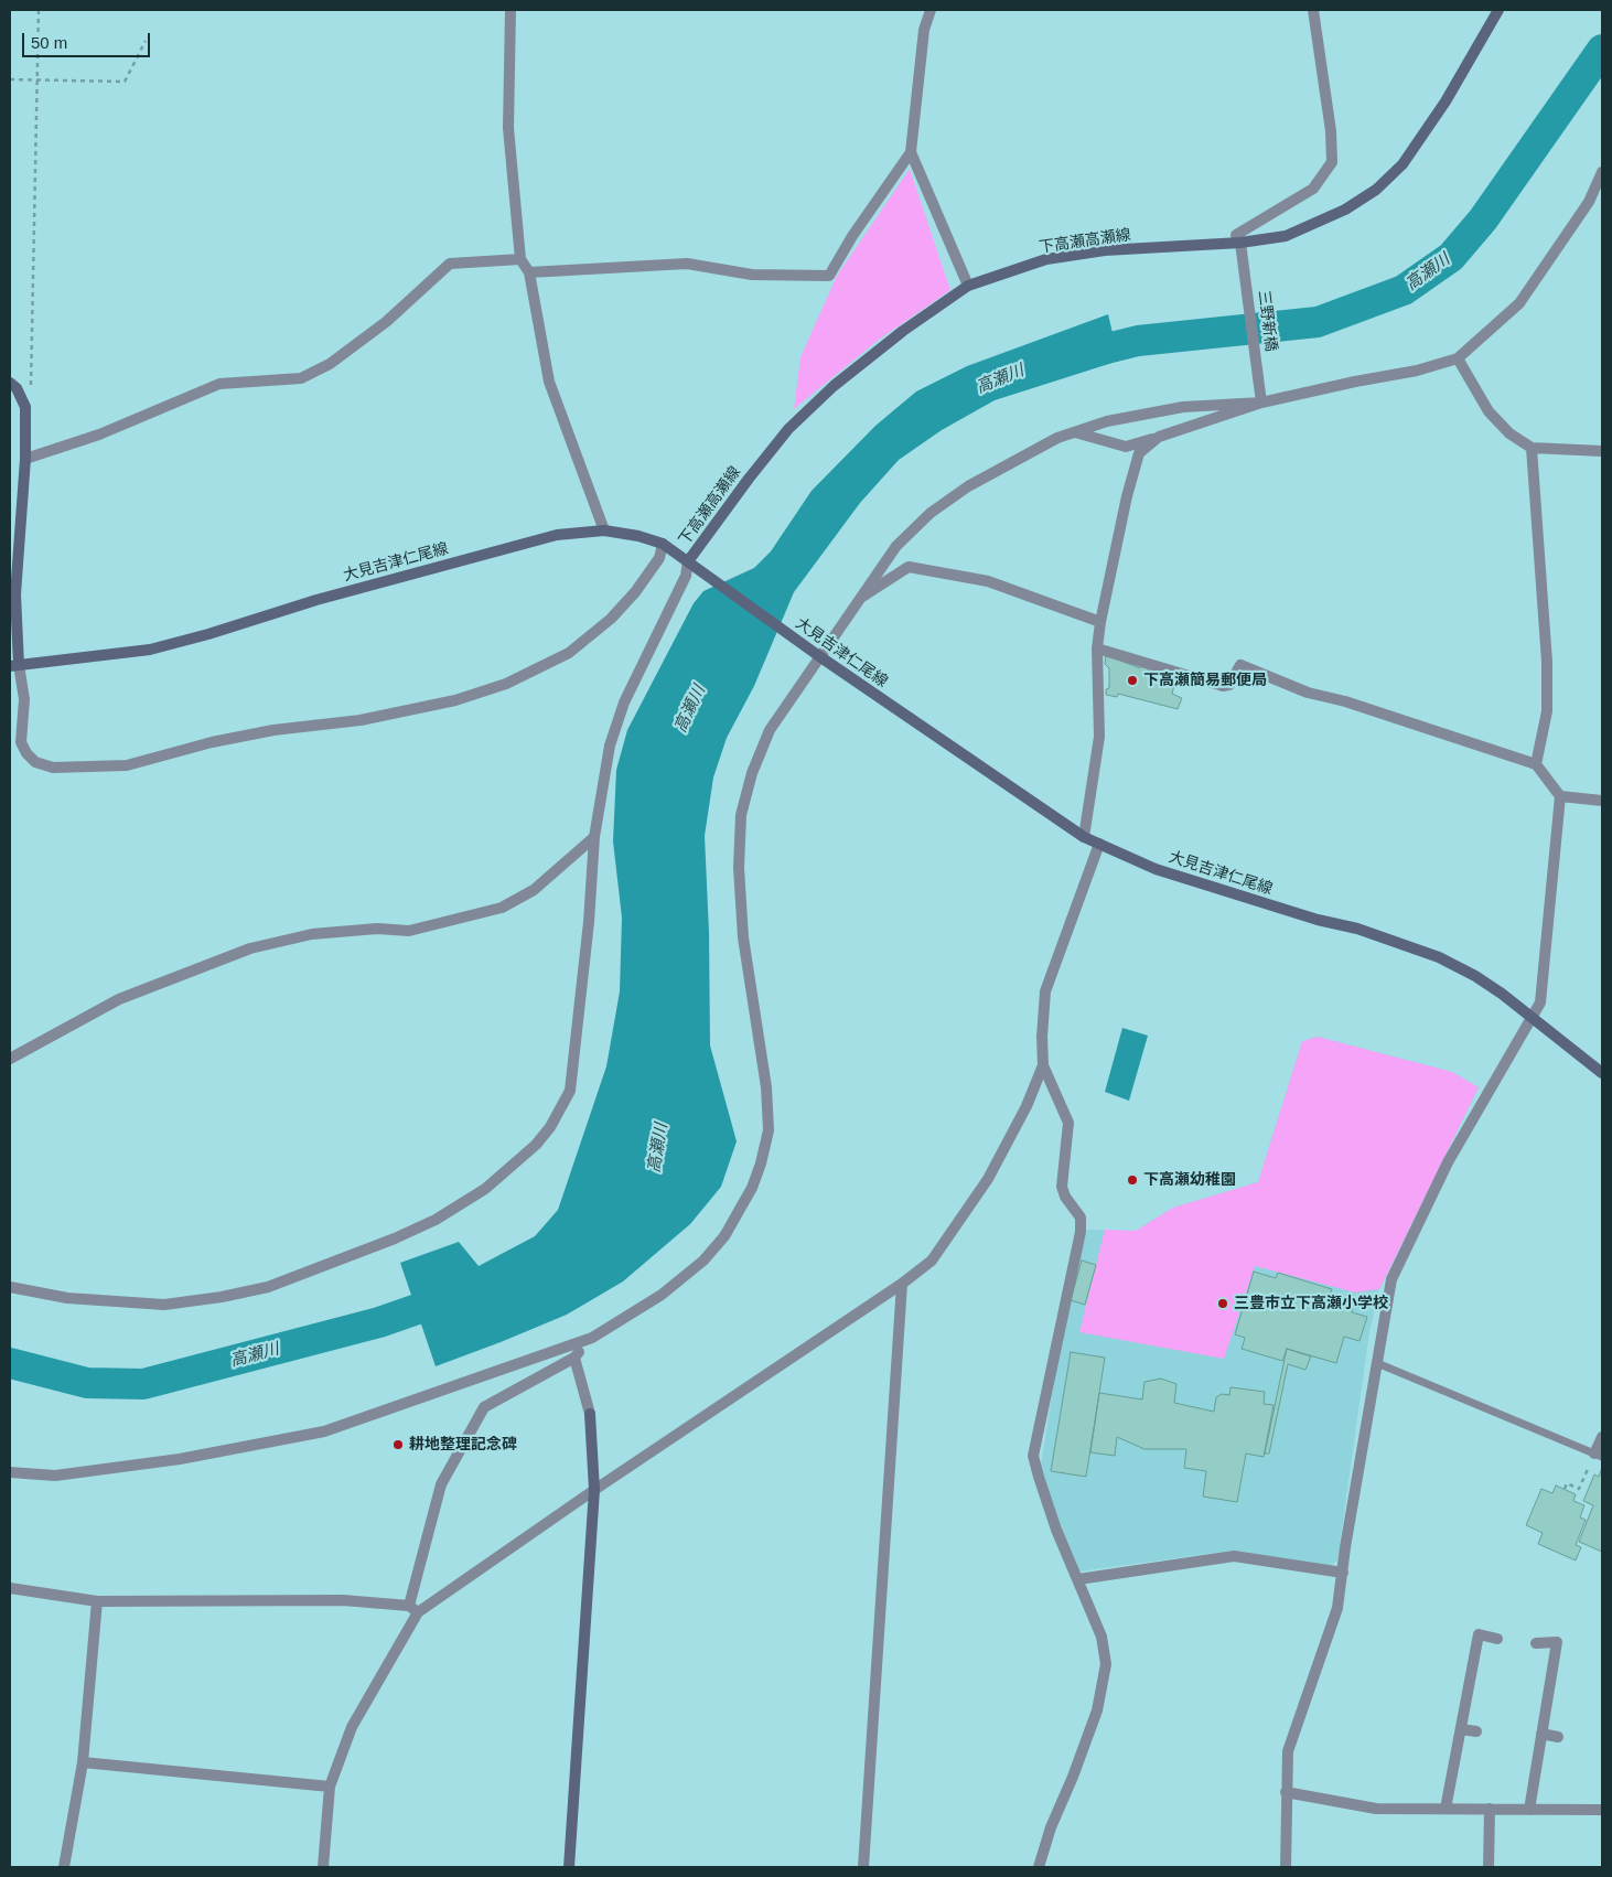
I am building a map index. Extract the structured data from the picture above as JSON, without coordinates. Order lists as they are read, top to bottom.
{
  "streets": {
    "main road": ["下高瀬高瀬線", "大見吉津仁尾線"],
    "street": ["三野新橋"]
  },
  "crossings": [
    ["下高瀬高瀬線", "三野新橋"],
    ["下高瀬高瀬線", "大見吉津仁尾線"]
  ],
  "water": ["高瀬川"],
  "places": [
    "下高瀬簡易郵便局",
    "下高瀬幼稚園",
    "三豊市立下高瀬小学校",
    "耕地整理記念碑"
  ],
  "scale_bar": "50 m"
}
